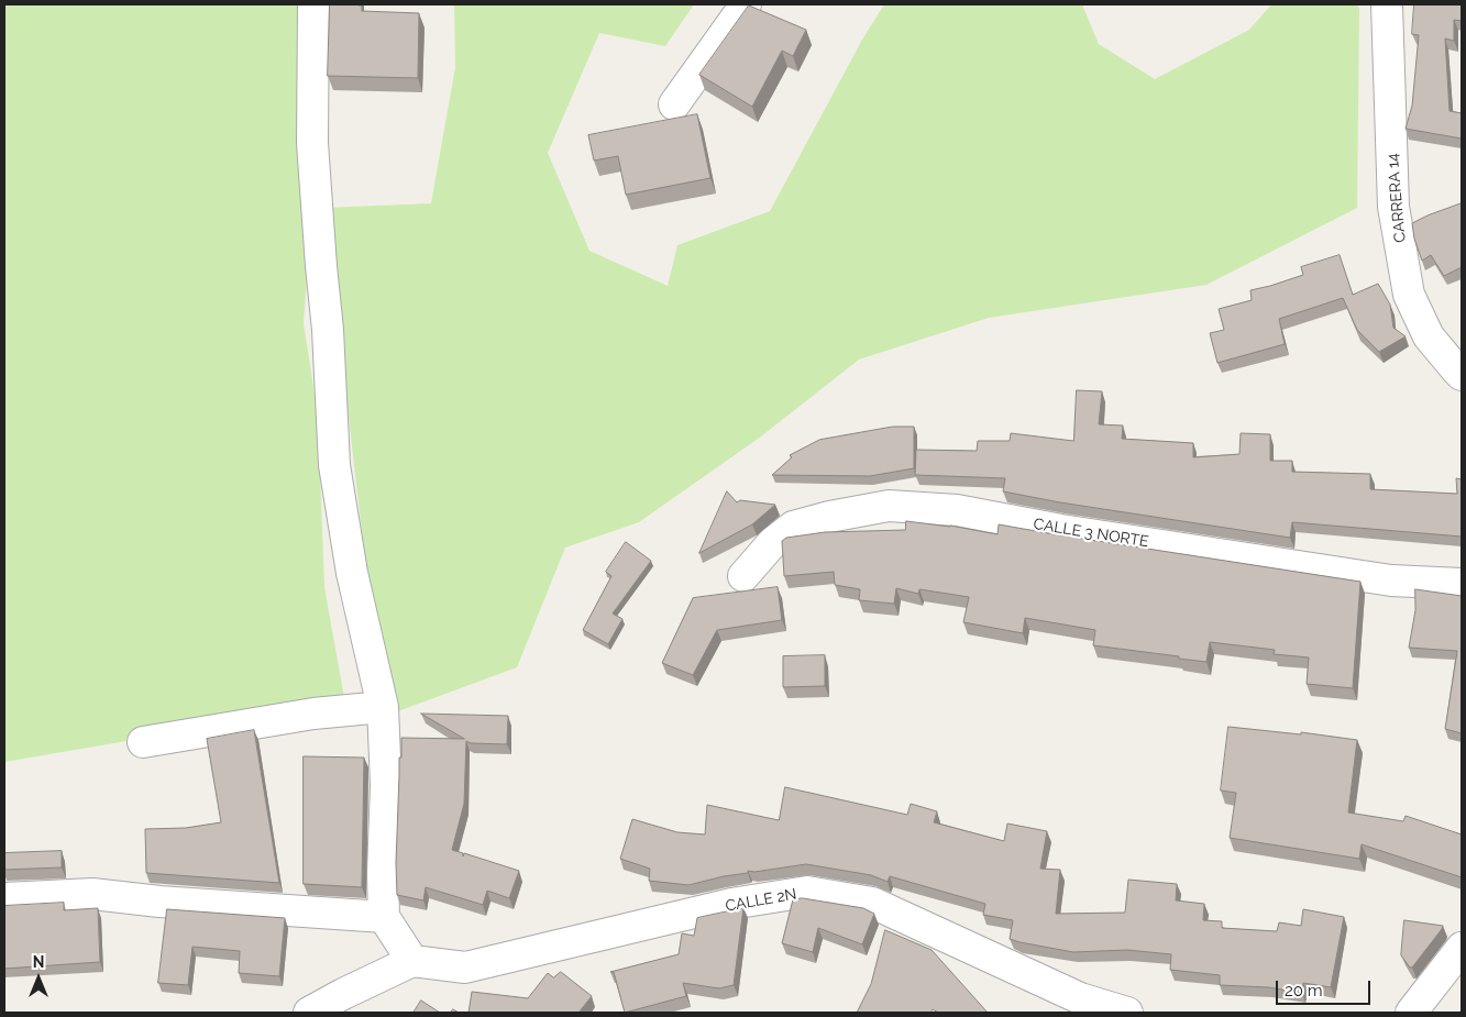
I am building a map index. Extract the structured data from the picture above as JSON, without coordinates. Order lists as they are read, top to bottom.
{
  "streets": {
    "street": ["CARRERA 14", "CALLE 3 NORTE", "CALLE 2N"]
  },
  "scale_bar": "20 m",
  "north": "top"
}
